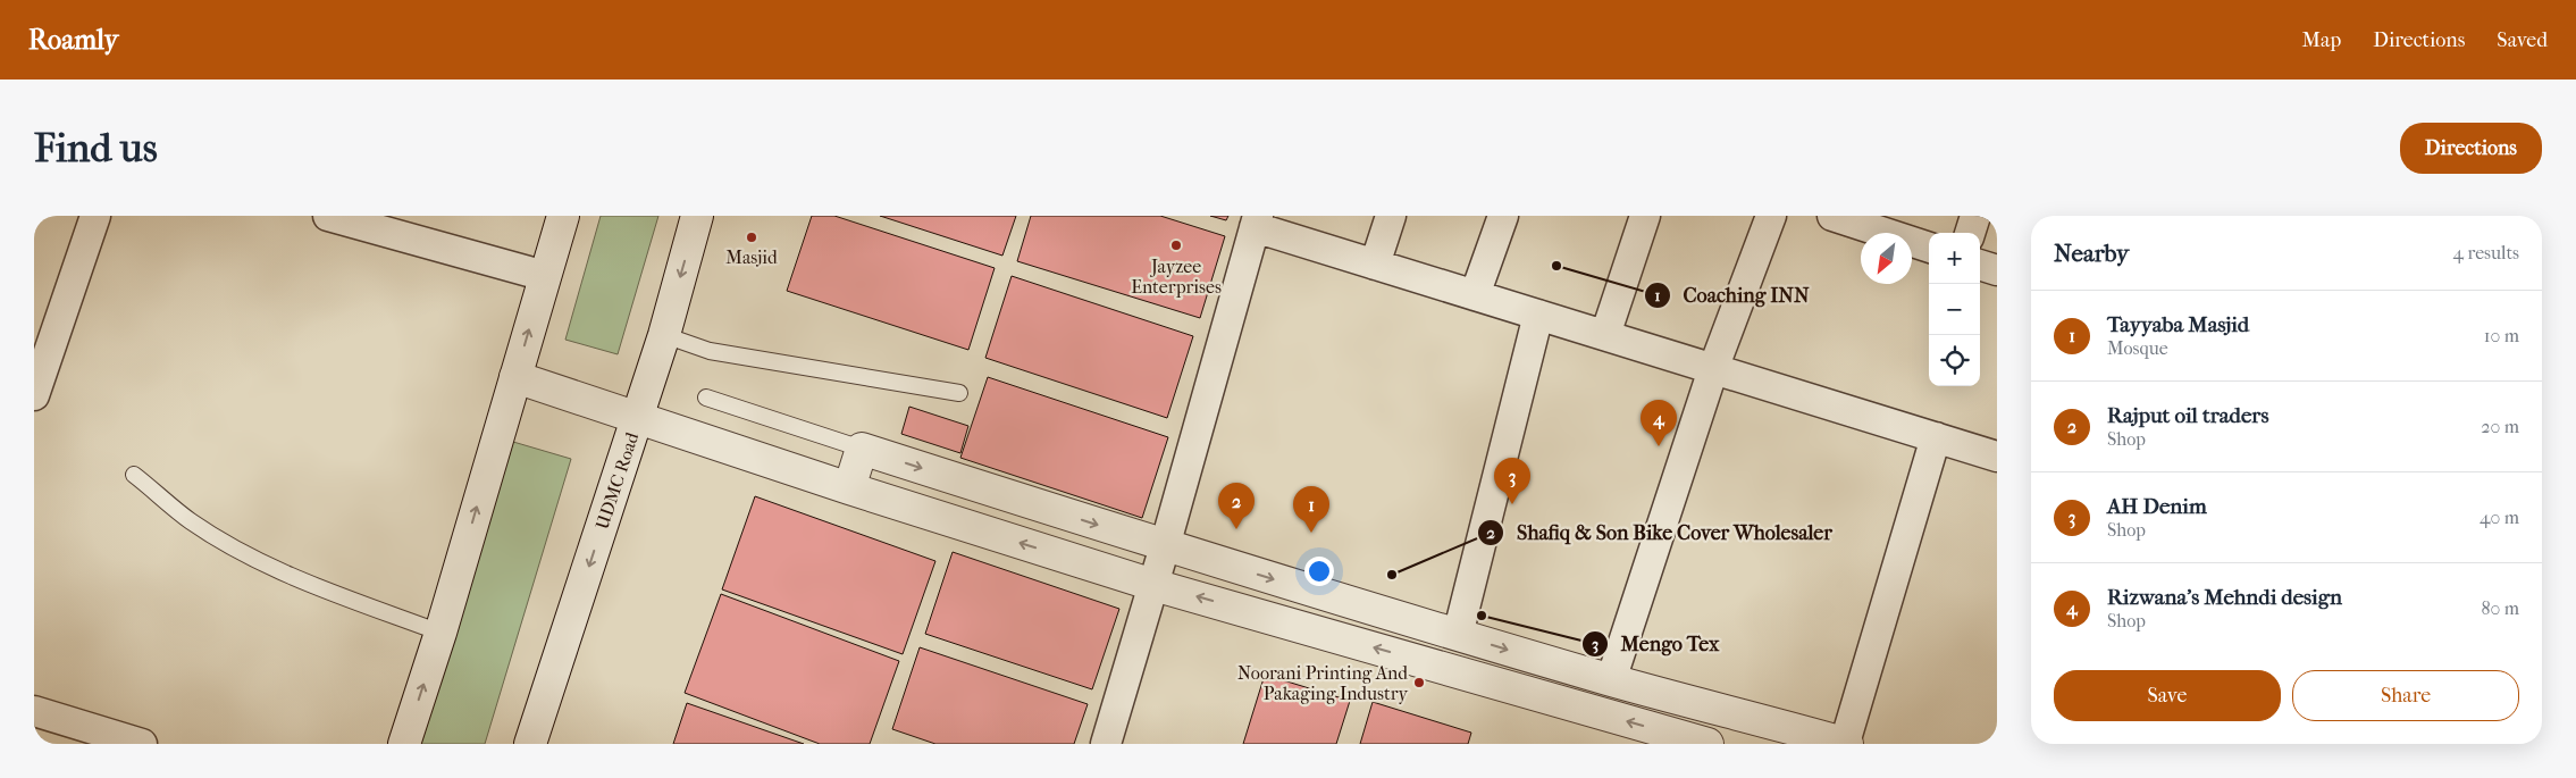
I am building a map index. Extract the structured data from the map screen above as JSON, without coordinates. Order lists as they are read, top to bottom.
{
  "streets": {
    "street": ["UDMC Road"]
  },
  "places": [
    "Masjid",
    "Jayzee Enterprises",
    "Coaching INN",
    "Shafiq & Son Bike Cover Wholesaler",
    "Mengo Tex",
    "Noorani Printing And Pakaging Industry"
  ],
  "north": "bottom left",
  "page": {
    "header": "Roamly",
    "nav": ["Map", "Directions", "Saved"],
    "buttons": [
      "Directions",
      ["Save", "Share"]
    ],
    "title": "Find us",
    "heading": ["Nearby", "4 results"],
    "map_buttons": ["+", "−"],
    "list": [
      {
        "mark": "1",
        "name": "Tayyaba Masjid",
        "note": "Mosque",
        "value": "10 m"
      },
      {
        "mark": "2",
        "name": "Rajput oil traders",
        "note": "Shop",
        "value": "20 m"
      },
      {
        "mark": "3",
        "name": "AH Denim",
        "note": "Shop",
        "value": "40 m"
      },
      {
        "mark": "4",
        "name": "Rizwana's Mehndi design",
        "note": "Shop",
        "value": "80 m"
      }
    ],
    "pins": [
      "4",
      "3",
      "2",
      "1"
    ]
  }
}
